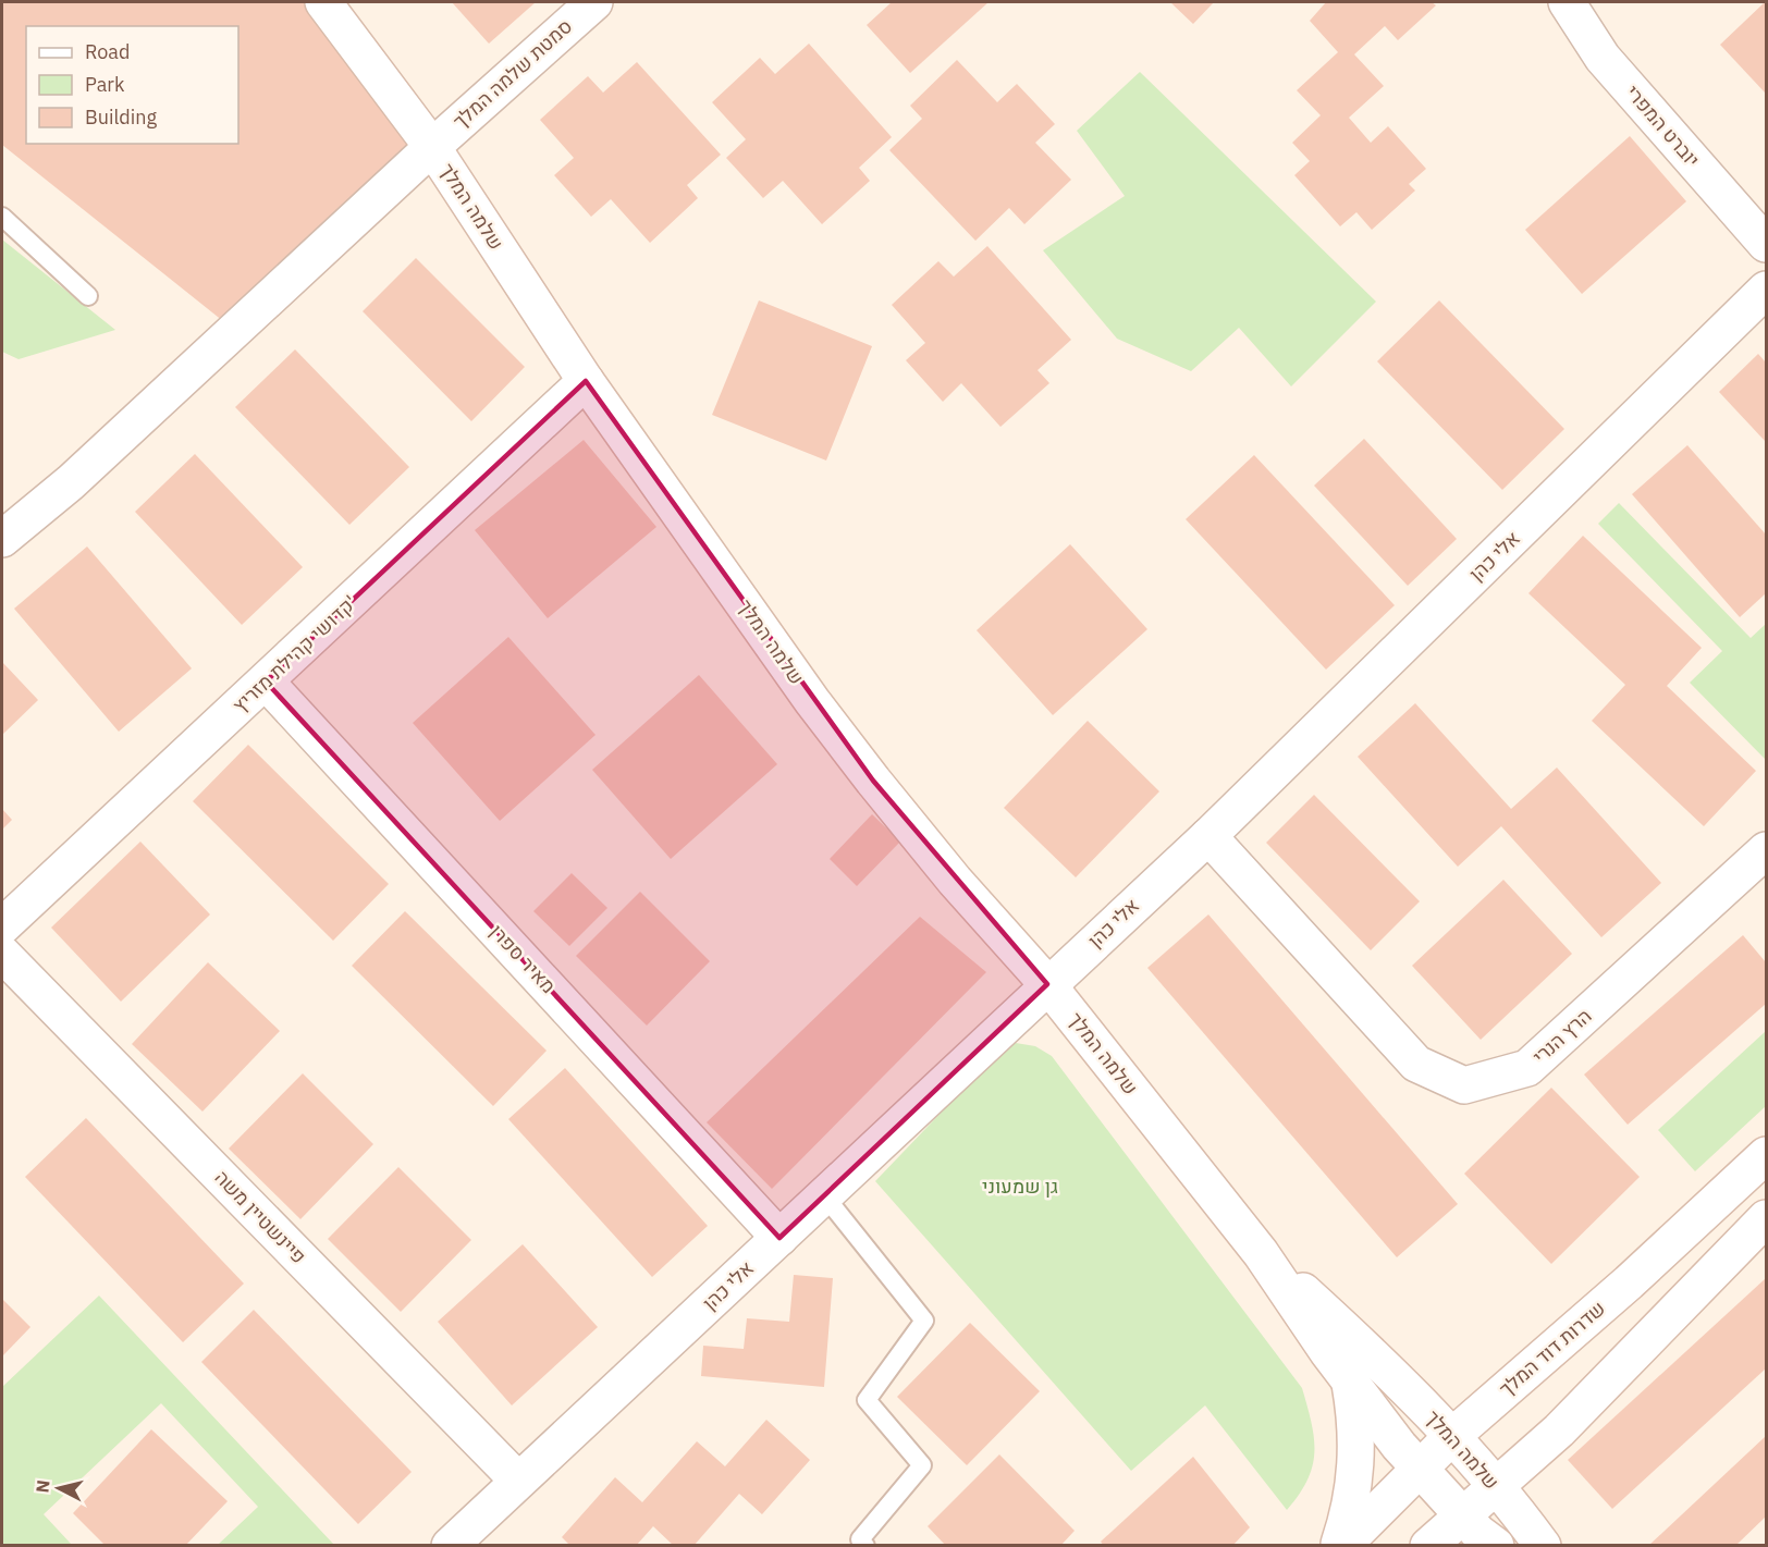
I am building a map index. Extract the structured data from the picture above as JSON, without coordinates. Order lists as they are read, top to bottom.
{
  "streets": {
    "street": [
      "סמטת שלמה המלך",
      "יוברט המפרי",
      "שלמה המלך",
      "אלי כהן",
      "קדושי קהילת מזריץ'",
      "מאיר ספרן",
      "הרץ הנרי",
      "פיינשטיין משה",
      "שדרות דוד המלך"
    ]
  },
  "crossings": [
    ["סמטת שלמה המלך", "שלמה המלך"],
    ["שלמה המלך", "אלי כהן"],
    ["שלמה המלך", "קדושי קהילת מזריץ'"],
    ["שלמה המלך", "שדרות דוד המלך"],
    ["אלי כהן", "מאיר ספרן"],
    ["אלי כהן", "הרץ הנרי"],
    ["אלי כהן", "פיינשטיין משה"],
    ["קדושי קהילת מזריץ'", "מאיר ספרן"]
  ],
  "parks": ["גן שמעוני"],
  "legend": ["Road", "Park", "Building"],
  "north": "left"
}
